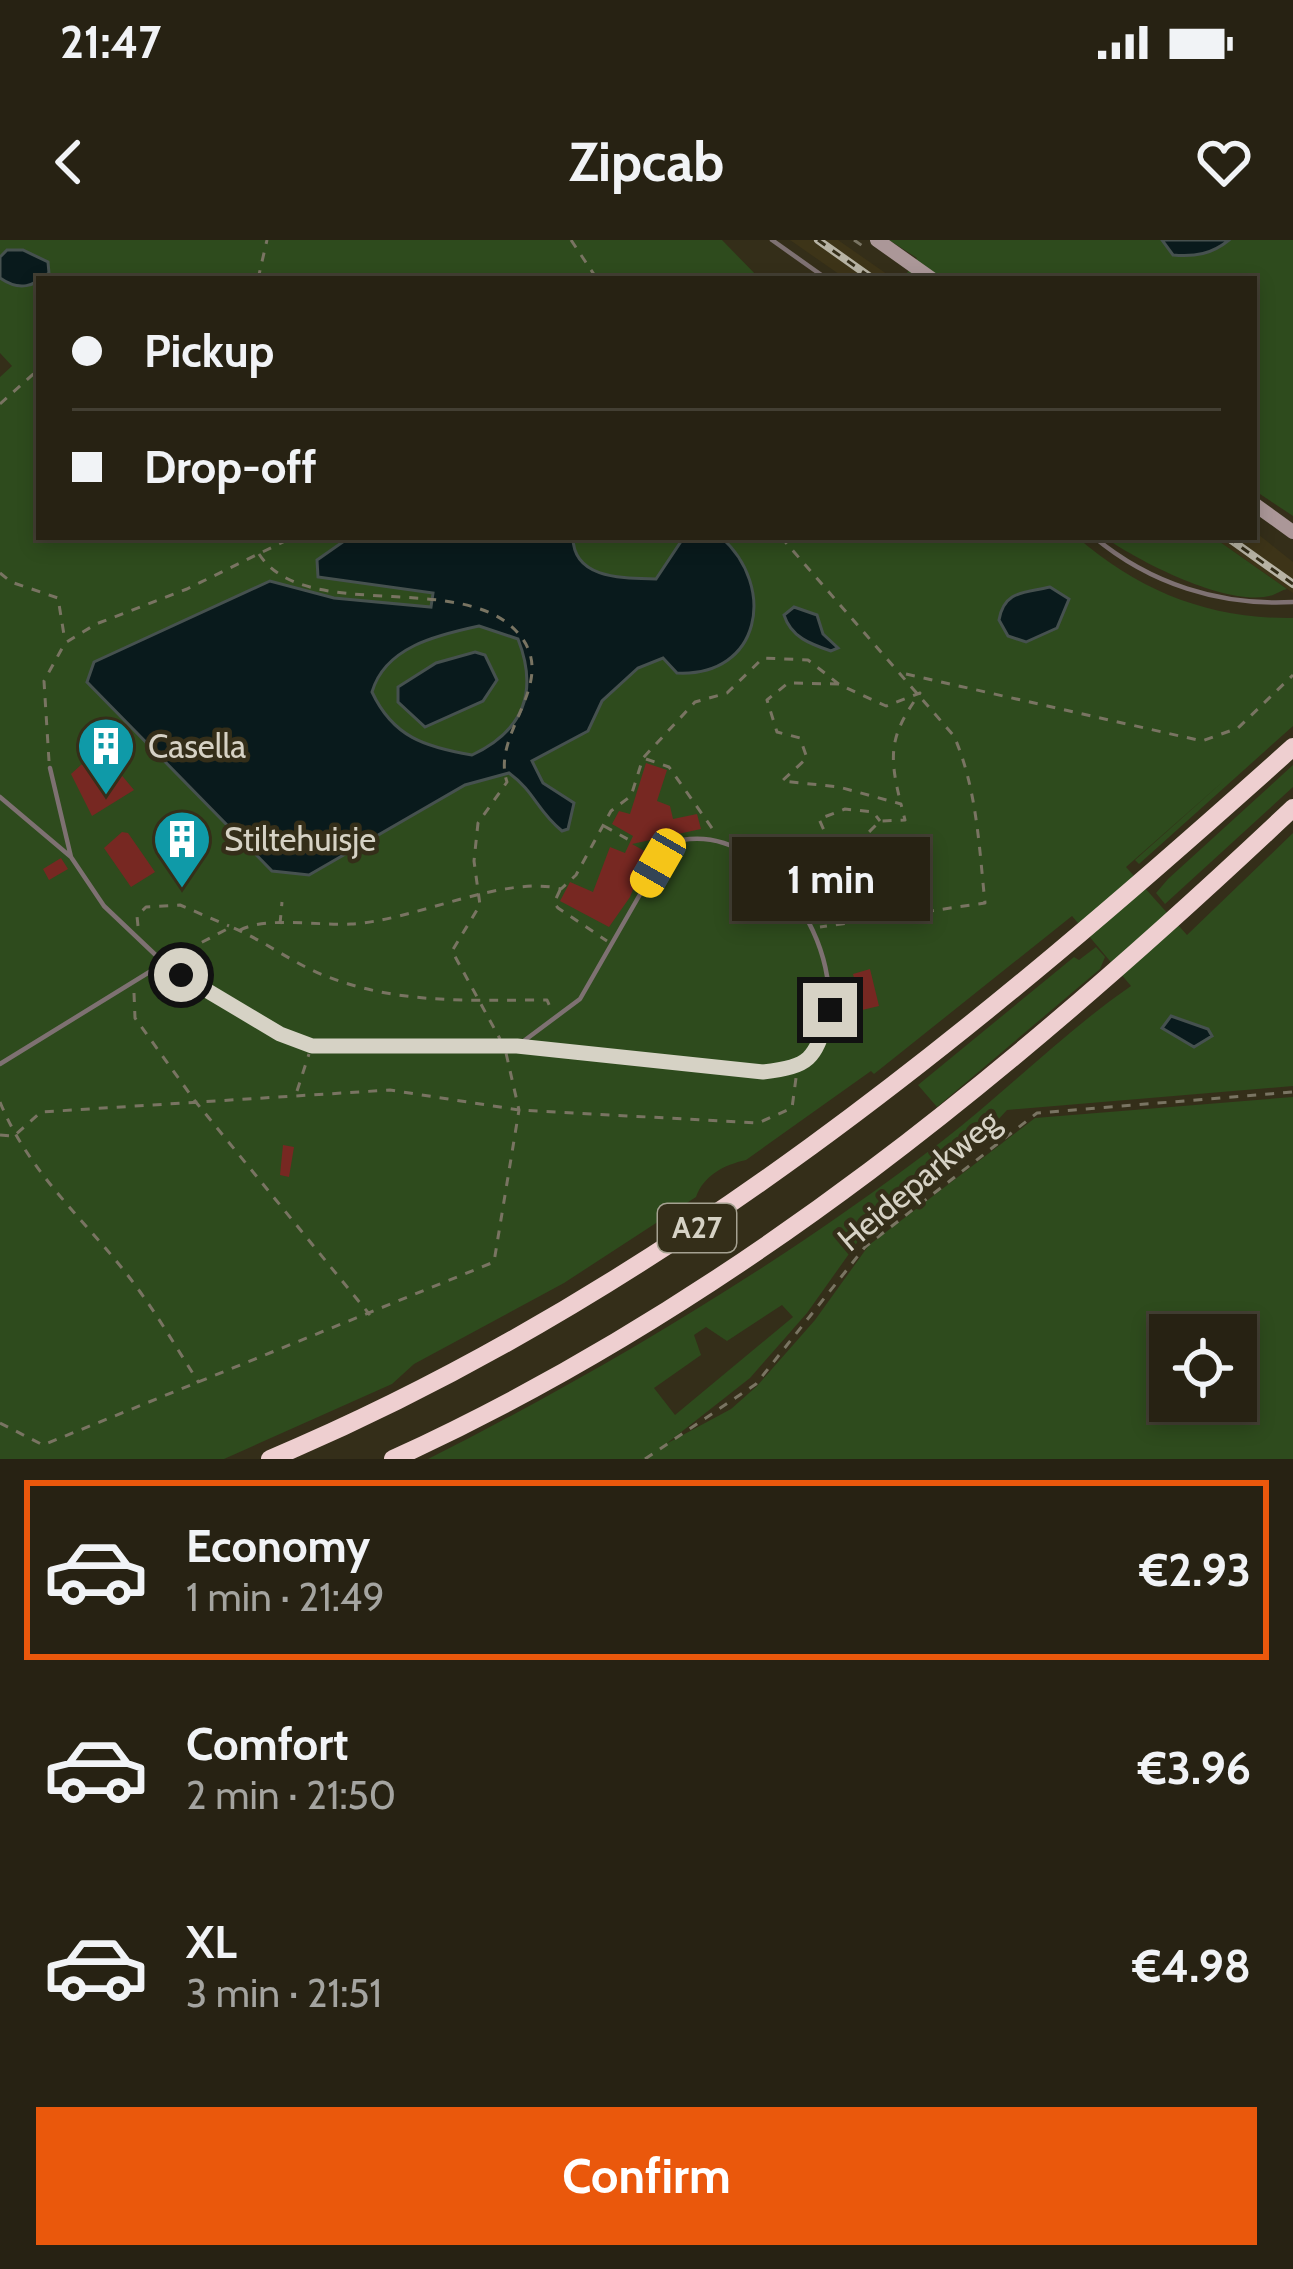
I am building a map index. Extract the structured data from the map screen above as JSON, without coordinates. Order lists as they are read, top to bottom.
{
  "streets": {
    "highway": ["A27"],
    "path": ["Heideparkweg"]
  },
  "places": {
    "building": ["Casella", "Stiltehuisje"]
  },
  "page": {
    "status": "21:47",
    "header": "Zipcab",
    "banner": ["Pickup", "Drop-off"],
    "bubble": "1 min",
    "list": [
      {
        "name": "Economy",
        "note": "1 min · 21:49",
        "value": "€2.93"
      },
      {
        "name": "Comfort",
        "note": "2 min · 21:50",
        "value": "€3.96"
      },
      {
        "name": "XL",
        "note": "3 min · 21:51",
        "value": "€4.98"
      }
    ],
    "buttons": "Confirm"
  }
}
